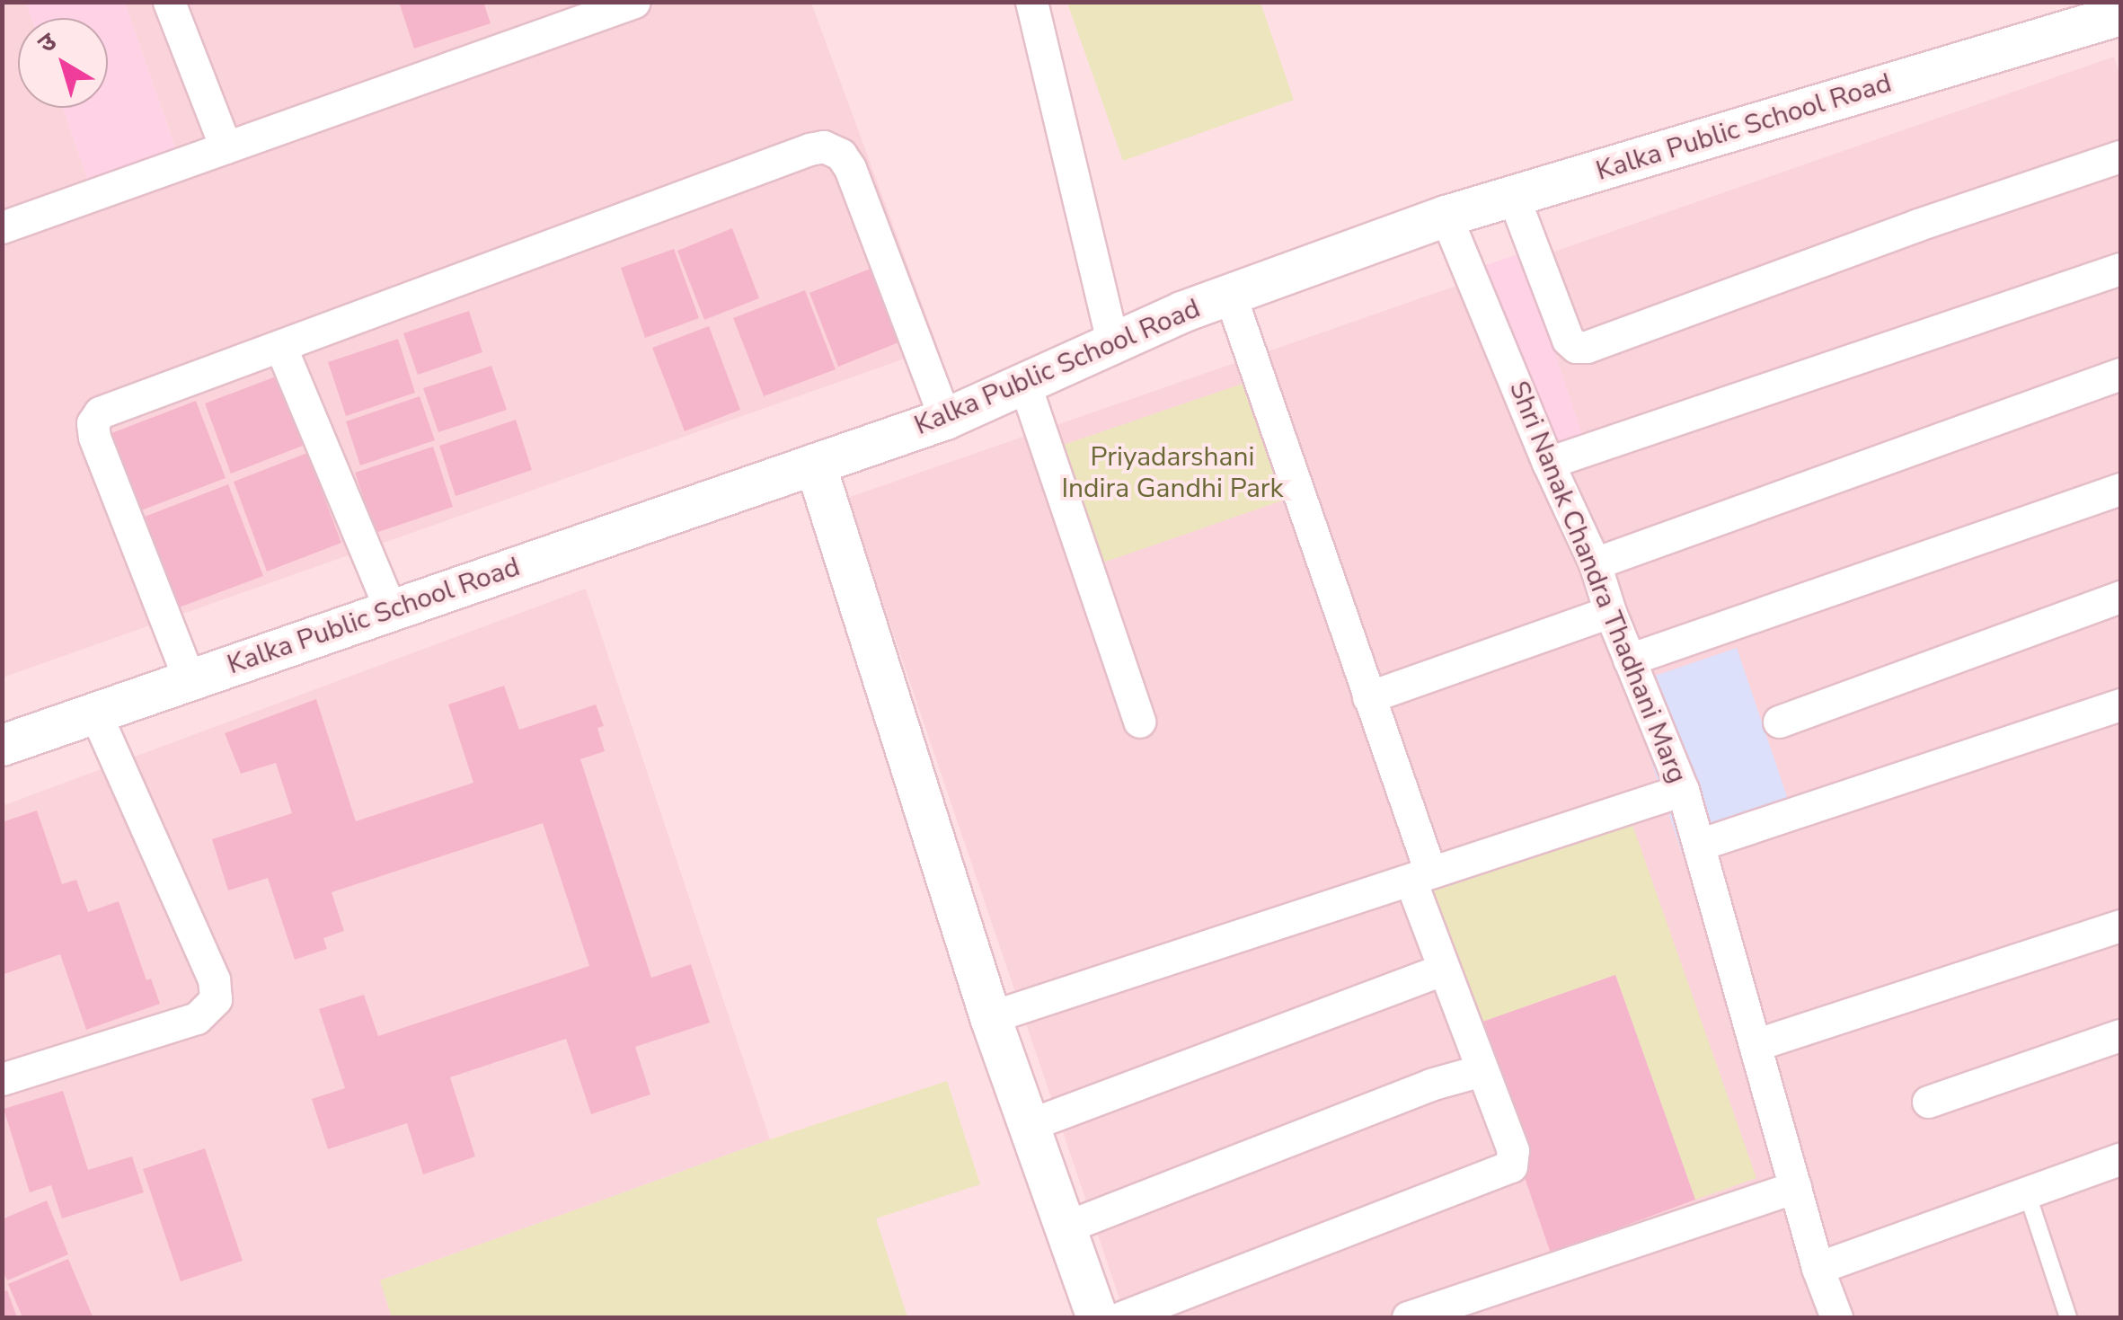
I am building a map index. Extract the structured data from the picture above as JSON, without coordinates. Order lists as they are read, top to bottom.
{
  "streets": {
    "street": ["Kalka Public School Road", "Shri Nanak Chandra Thadhani Marg"]
  },
  "crossings": [
    ["Kalka Public School Road", "Shri Nanak Chandra Thadhani Marg"]
  ],
  "parks": ["Priyadarshani Indira Gandhi Park"],
  "north": "top left"
}
